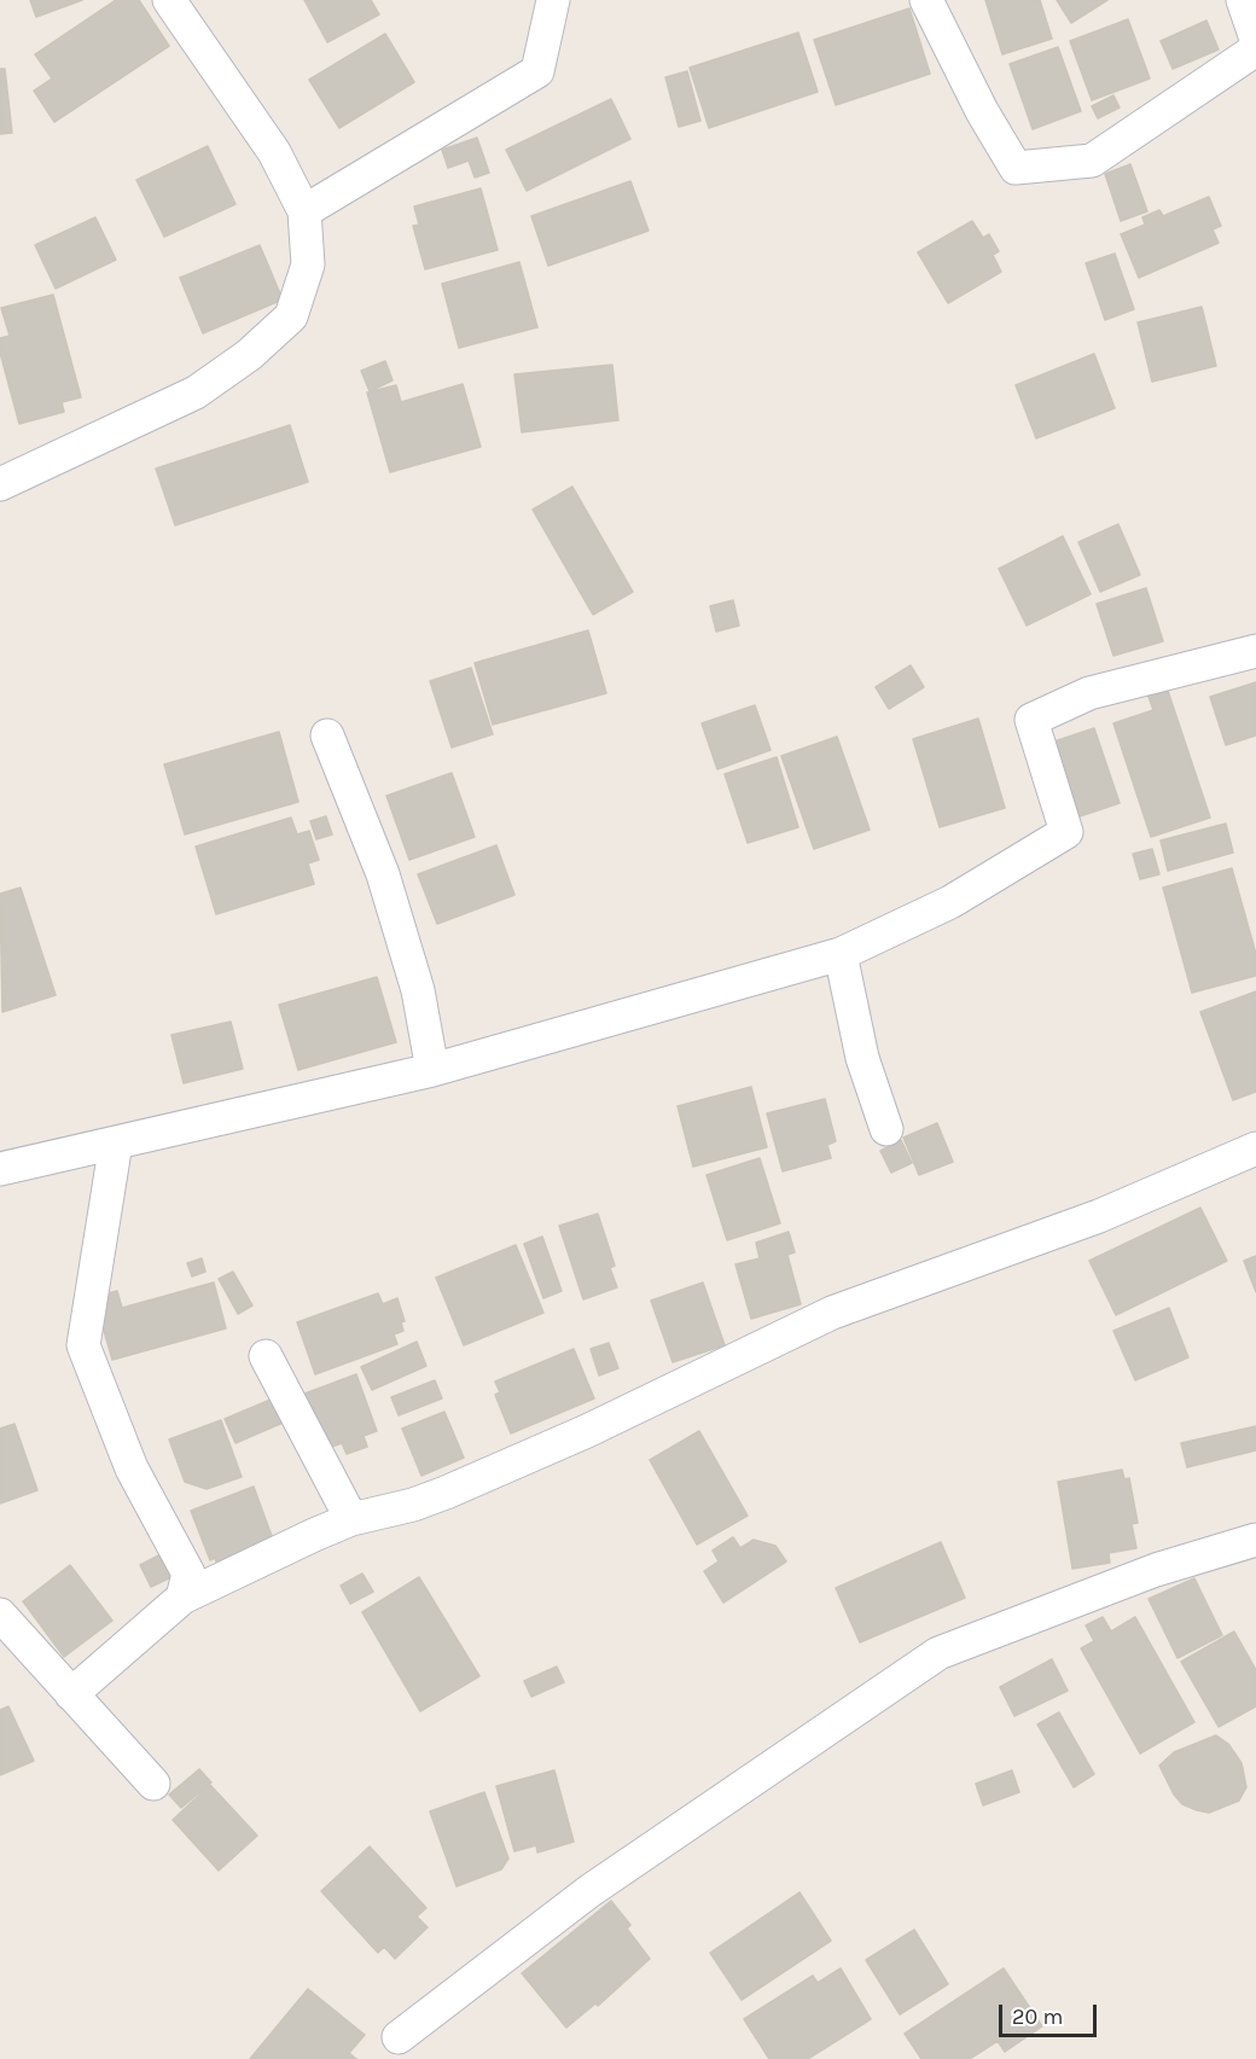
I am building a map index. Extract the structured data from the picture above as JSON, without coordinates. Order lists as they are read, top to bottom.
{
  "scale_bar": "20 m"
}
